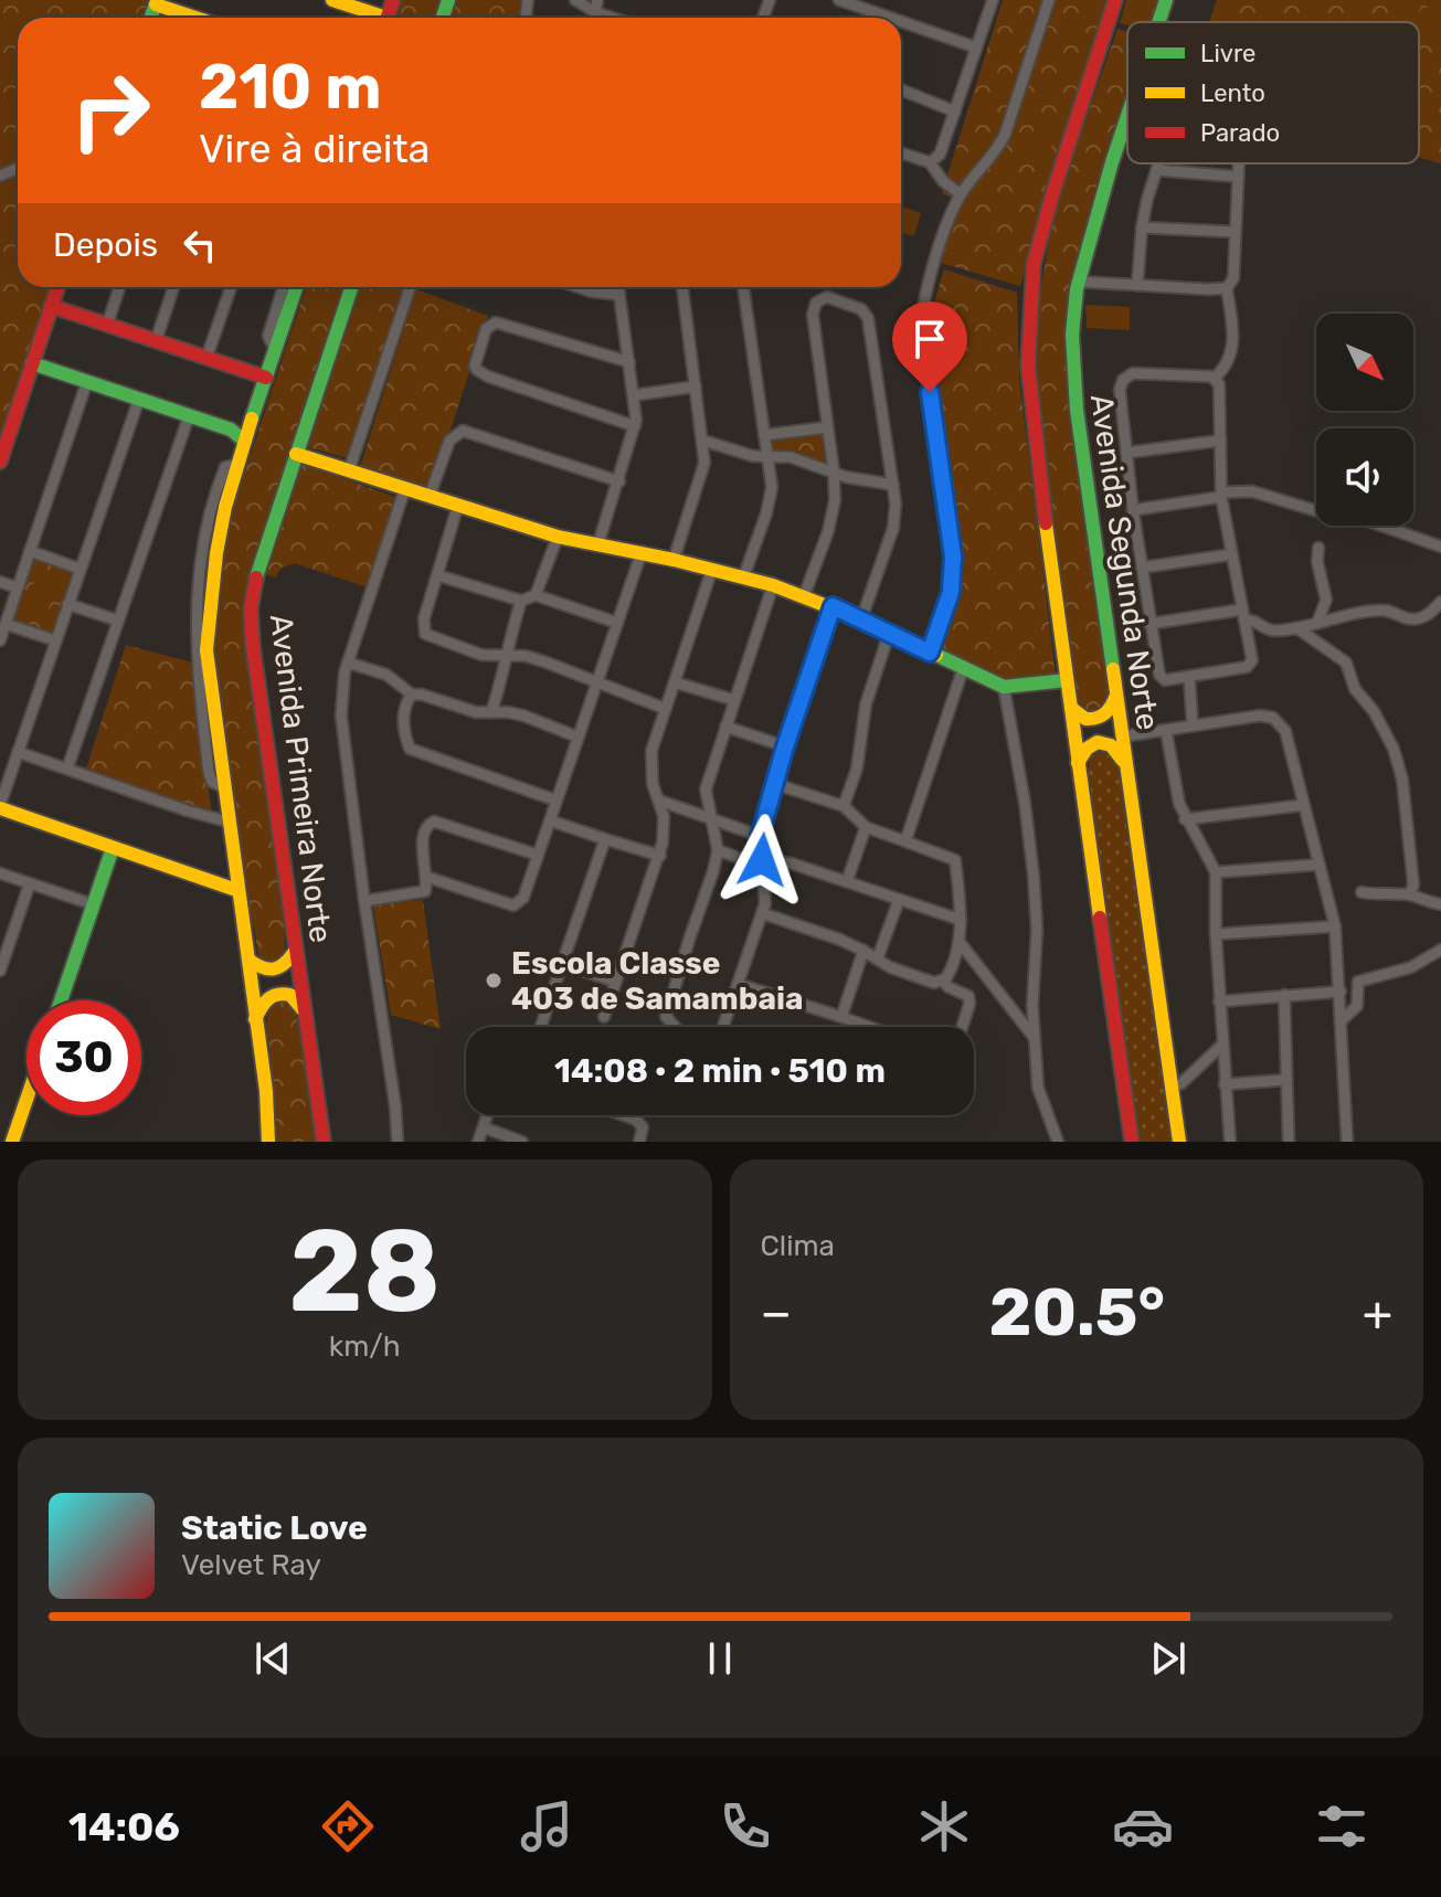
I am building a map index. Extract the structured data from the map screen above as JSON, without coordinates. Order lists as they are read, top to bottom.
{
  "streets": {
    "main road": ["Avenida Segunda Norte", "Avenida Primeira Norte"]
  },
  "places": ["Escola Classe 403 de Samambaia"],
  "legend": ["Livre", "Lento", "Parado"],
  "north": "bottom right",
  "page": {
    "turn": ["210 m", "Vire à direita"],
    "then": "Depois",
    "limit": "30",
    "trip": "14:08 · 2 min · 510 m",
    "tile": [
      ["28", "km/h"],
      "Clima"
    ],
    "heat": ["−", "20.5°", "+"],
    "song": ["Static Love", "Velvet Ray"],
    "tabs": "14:06"
  }
}
